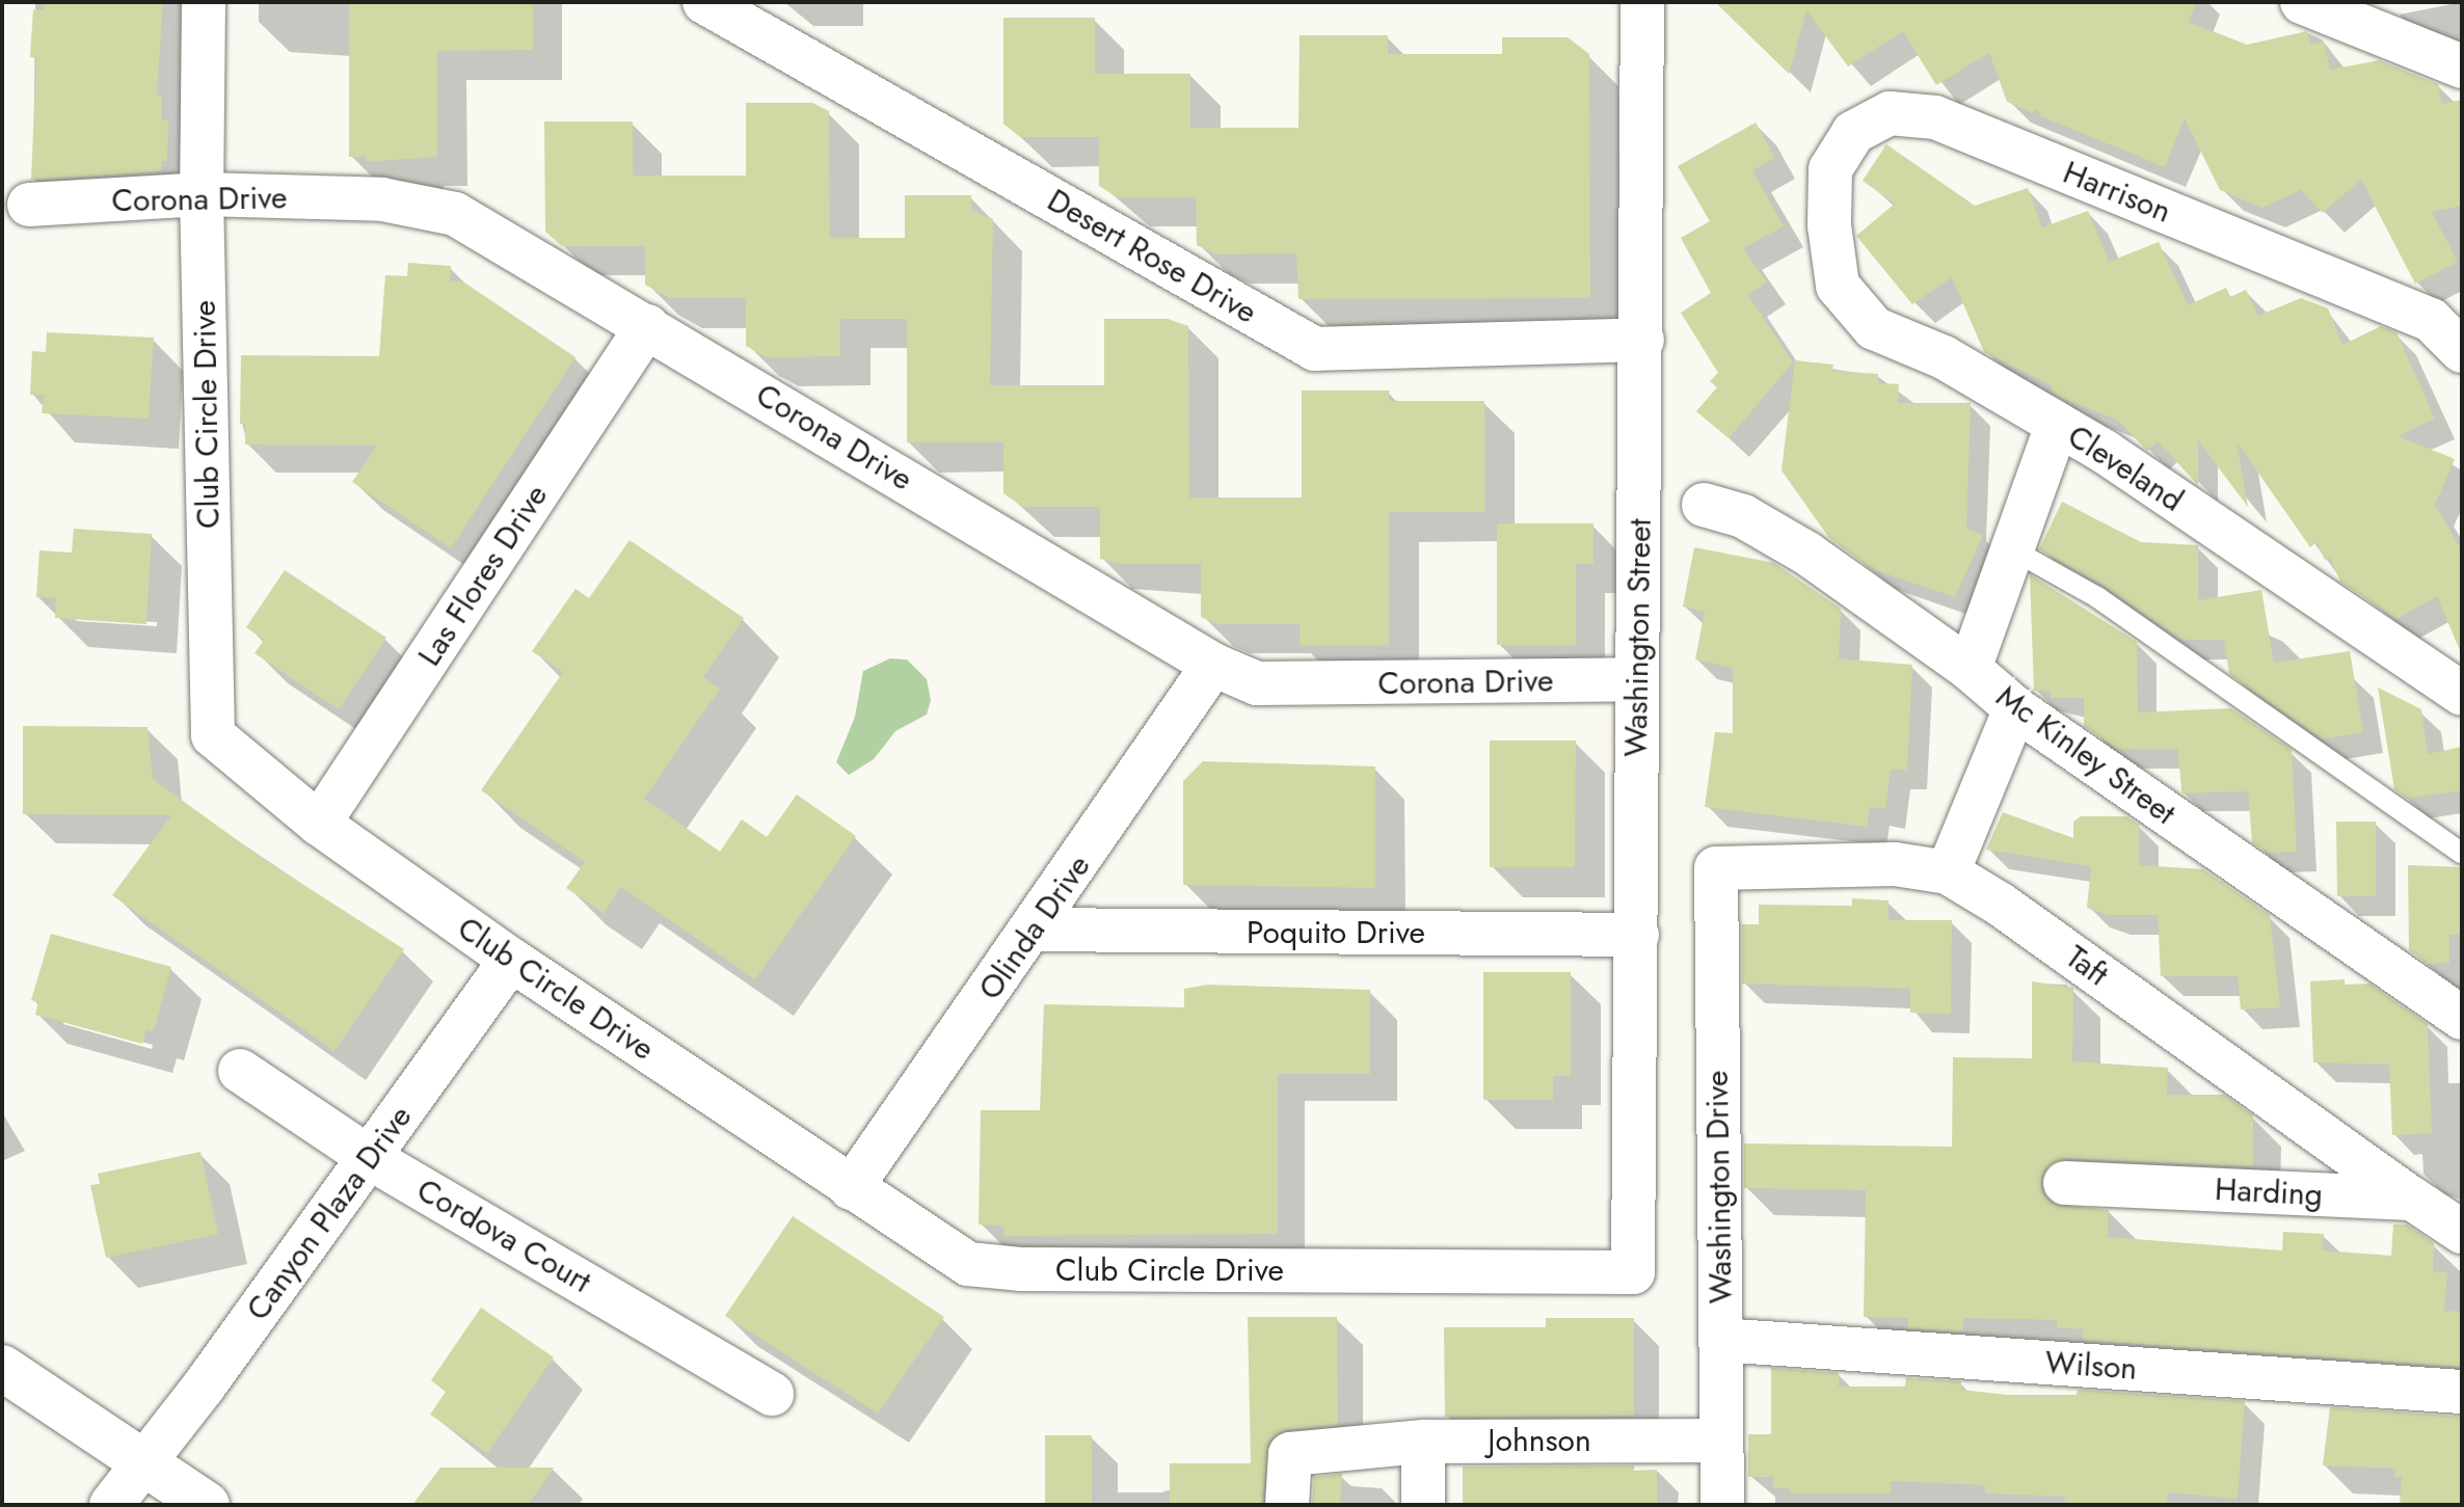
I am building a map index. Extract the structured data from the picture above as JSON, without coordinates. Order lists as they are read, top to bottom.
{
  "streets": {
    "street": [
      "Harrison",
      "Corona Drive",
      "Desert Rose Drive",
      "Club Circle Drive",
      "Cleveland",
      "Las Flores Drive",
      "Washington Street",
      "Mc Kinley Street",
      "Olinda Drive",
      "Poquito Drive",
      "Taft",
      "Washington Drive",
      "Harding",
      "Canyon Plaza Drive",
      "Cordova Court",
      "Wilson",
      "Johnson"
    ]
  },
  "crossings": [
    ["Harrison", "Cleveland"],
    ["Corona Drive", "Club Circle Drive"],
    ["Corona Drive", "Las Flores Drive"],
    ["Corona Drive", "Washington Street"],
    ["Corona Drive", "Olinda Drive"],
    ["Desert Rose Drive", "Washington Street"],
    ["Club Circle Drive", "Las Flores Drive"],
    ["Club Circle Drive", "Washington Street"],
    ["Club Circle Drive", "Olinda Drive"],
    ["Club Circle Drive", "Canyon Plaza Drive"],
    ["Washington Street", "Poquito Drive"],
    ["Olinda Drive", "Poquito Drive"],
    ["Taft", "Washington Drive"],
    ["Taft", "Harding"],
    ["Washington Drive", "Wilson"],
    ["Washington Drive", "Johnson"],
    ["Canyon Plaza Drive", "Cordova Court"]
  ]
}
